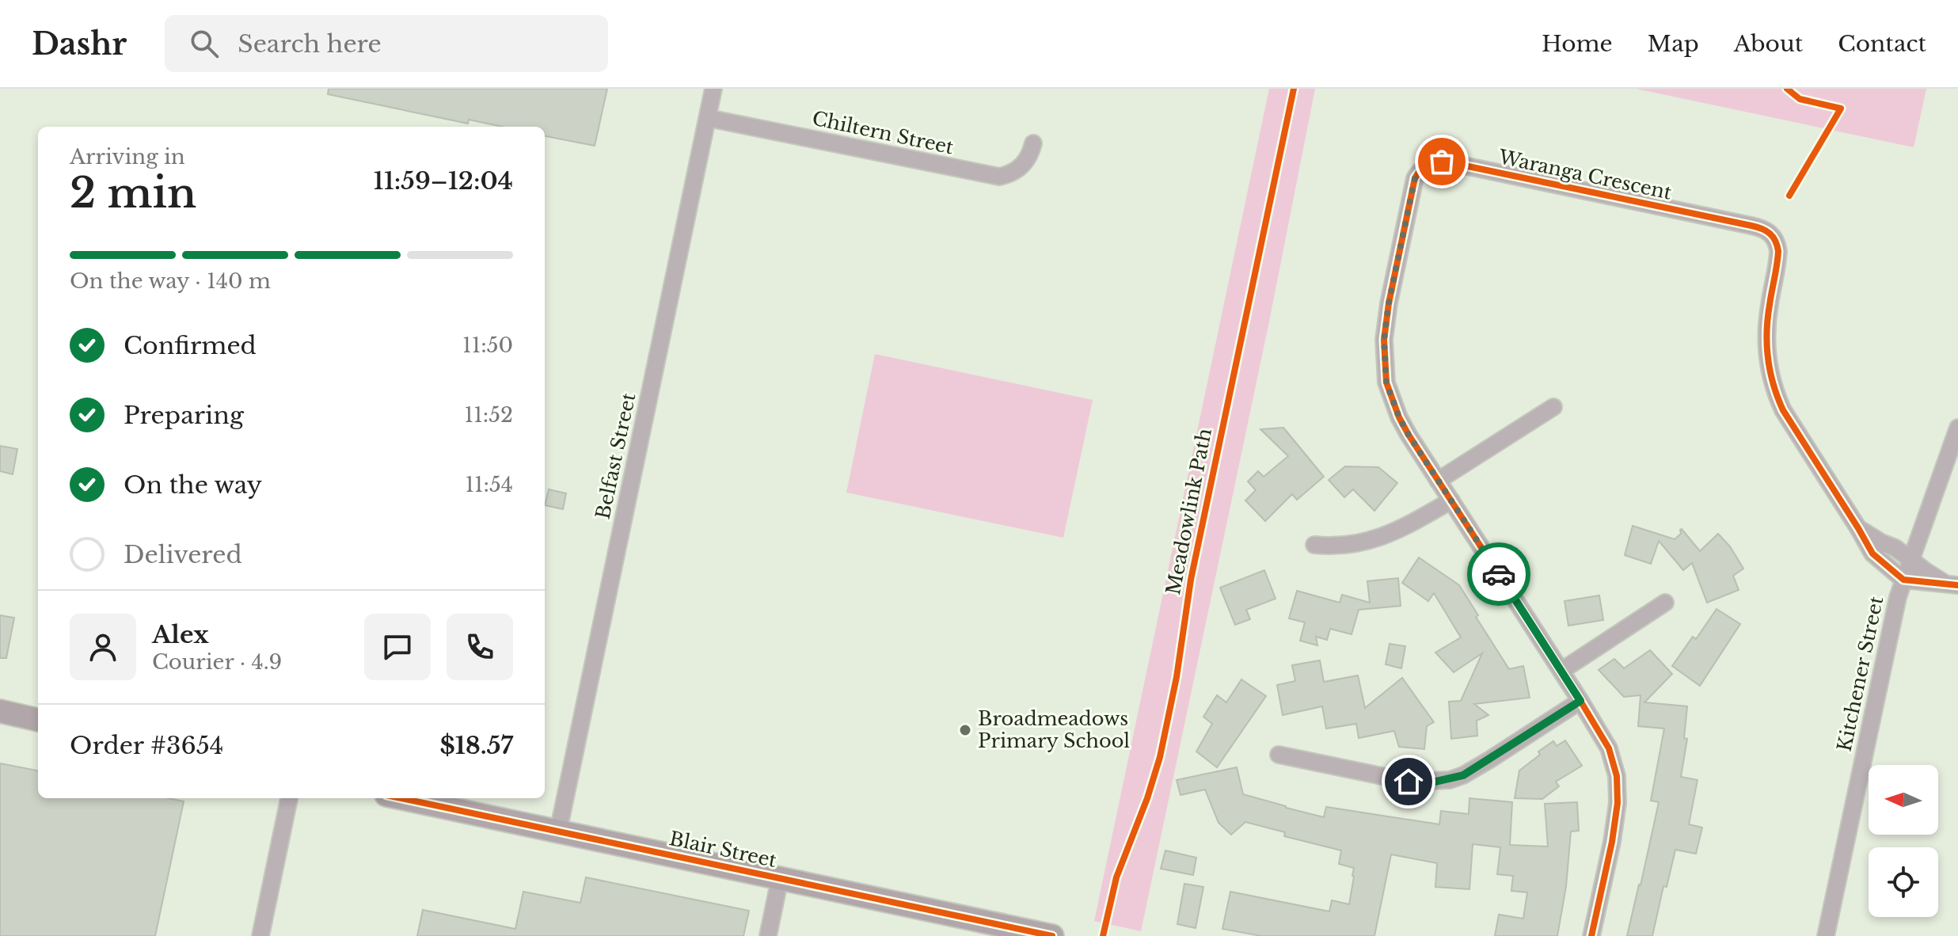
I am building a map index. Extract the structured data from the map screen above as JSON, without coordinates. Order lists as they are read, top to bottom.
{
  "streets": {
    "street": [
      "Chiltern Street",
      "Waranga Crescent",
      "Belfast Street",
      "Kitchener Street",
      "Blair Street"
    ],
    "cycle path": ["Meadowlink Path"]
  },
  "crossings": [
    ["Chiltern Street", "Belfast Street"],
    ["Waranga Crescent", "Kitchener Street"],
    ["Belfast Street", "Blair Street"]
  ],
  "places": ["Broadmeadows Primary School"],
  "north": "left",
  "page": {
    "header": "Dashr",
    "search": "Search here",
    "nav": [
      "Home",
      "Map",
      "About",
      "Contact"
    ],
    "heading": ["2 min", "Arriving in", "11:59–12:04"],
    "panel": [
      "Alex",
      "Courier · 4.9",
      "Order #3654",
      "$18.57"
    ],
    "bar": "On the way · 140 m",
    "list": [
      ["Confirmed", "11:50"],
      ["Preparing", "11:52"],
      ["On the way", "11:54"],
      "Delivered"
    ]
  }
}
